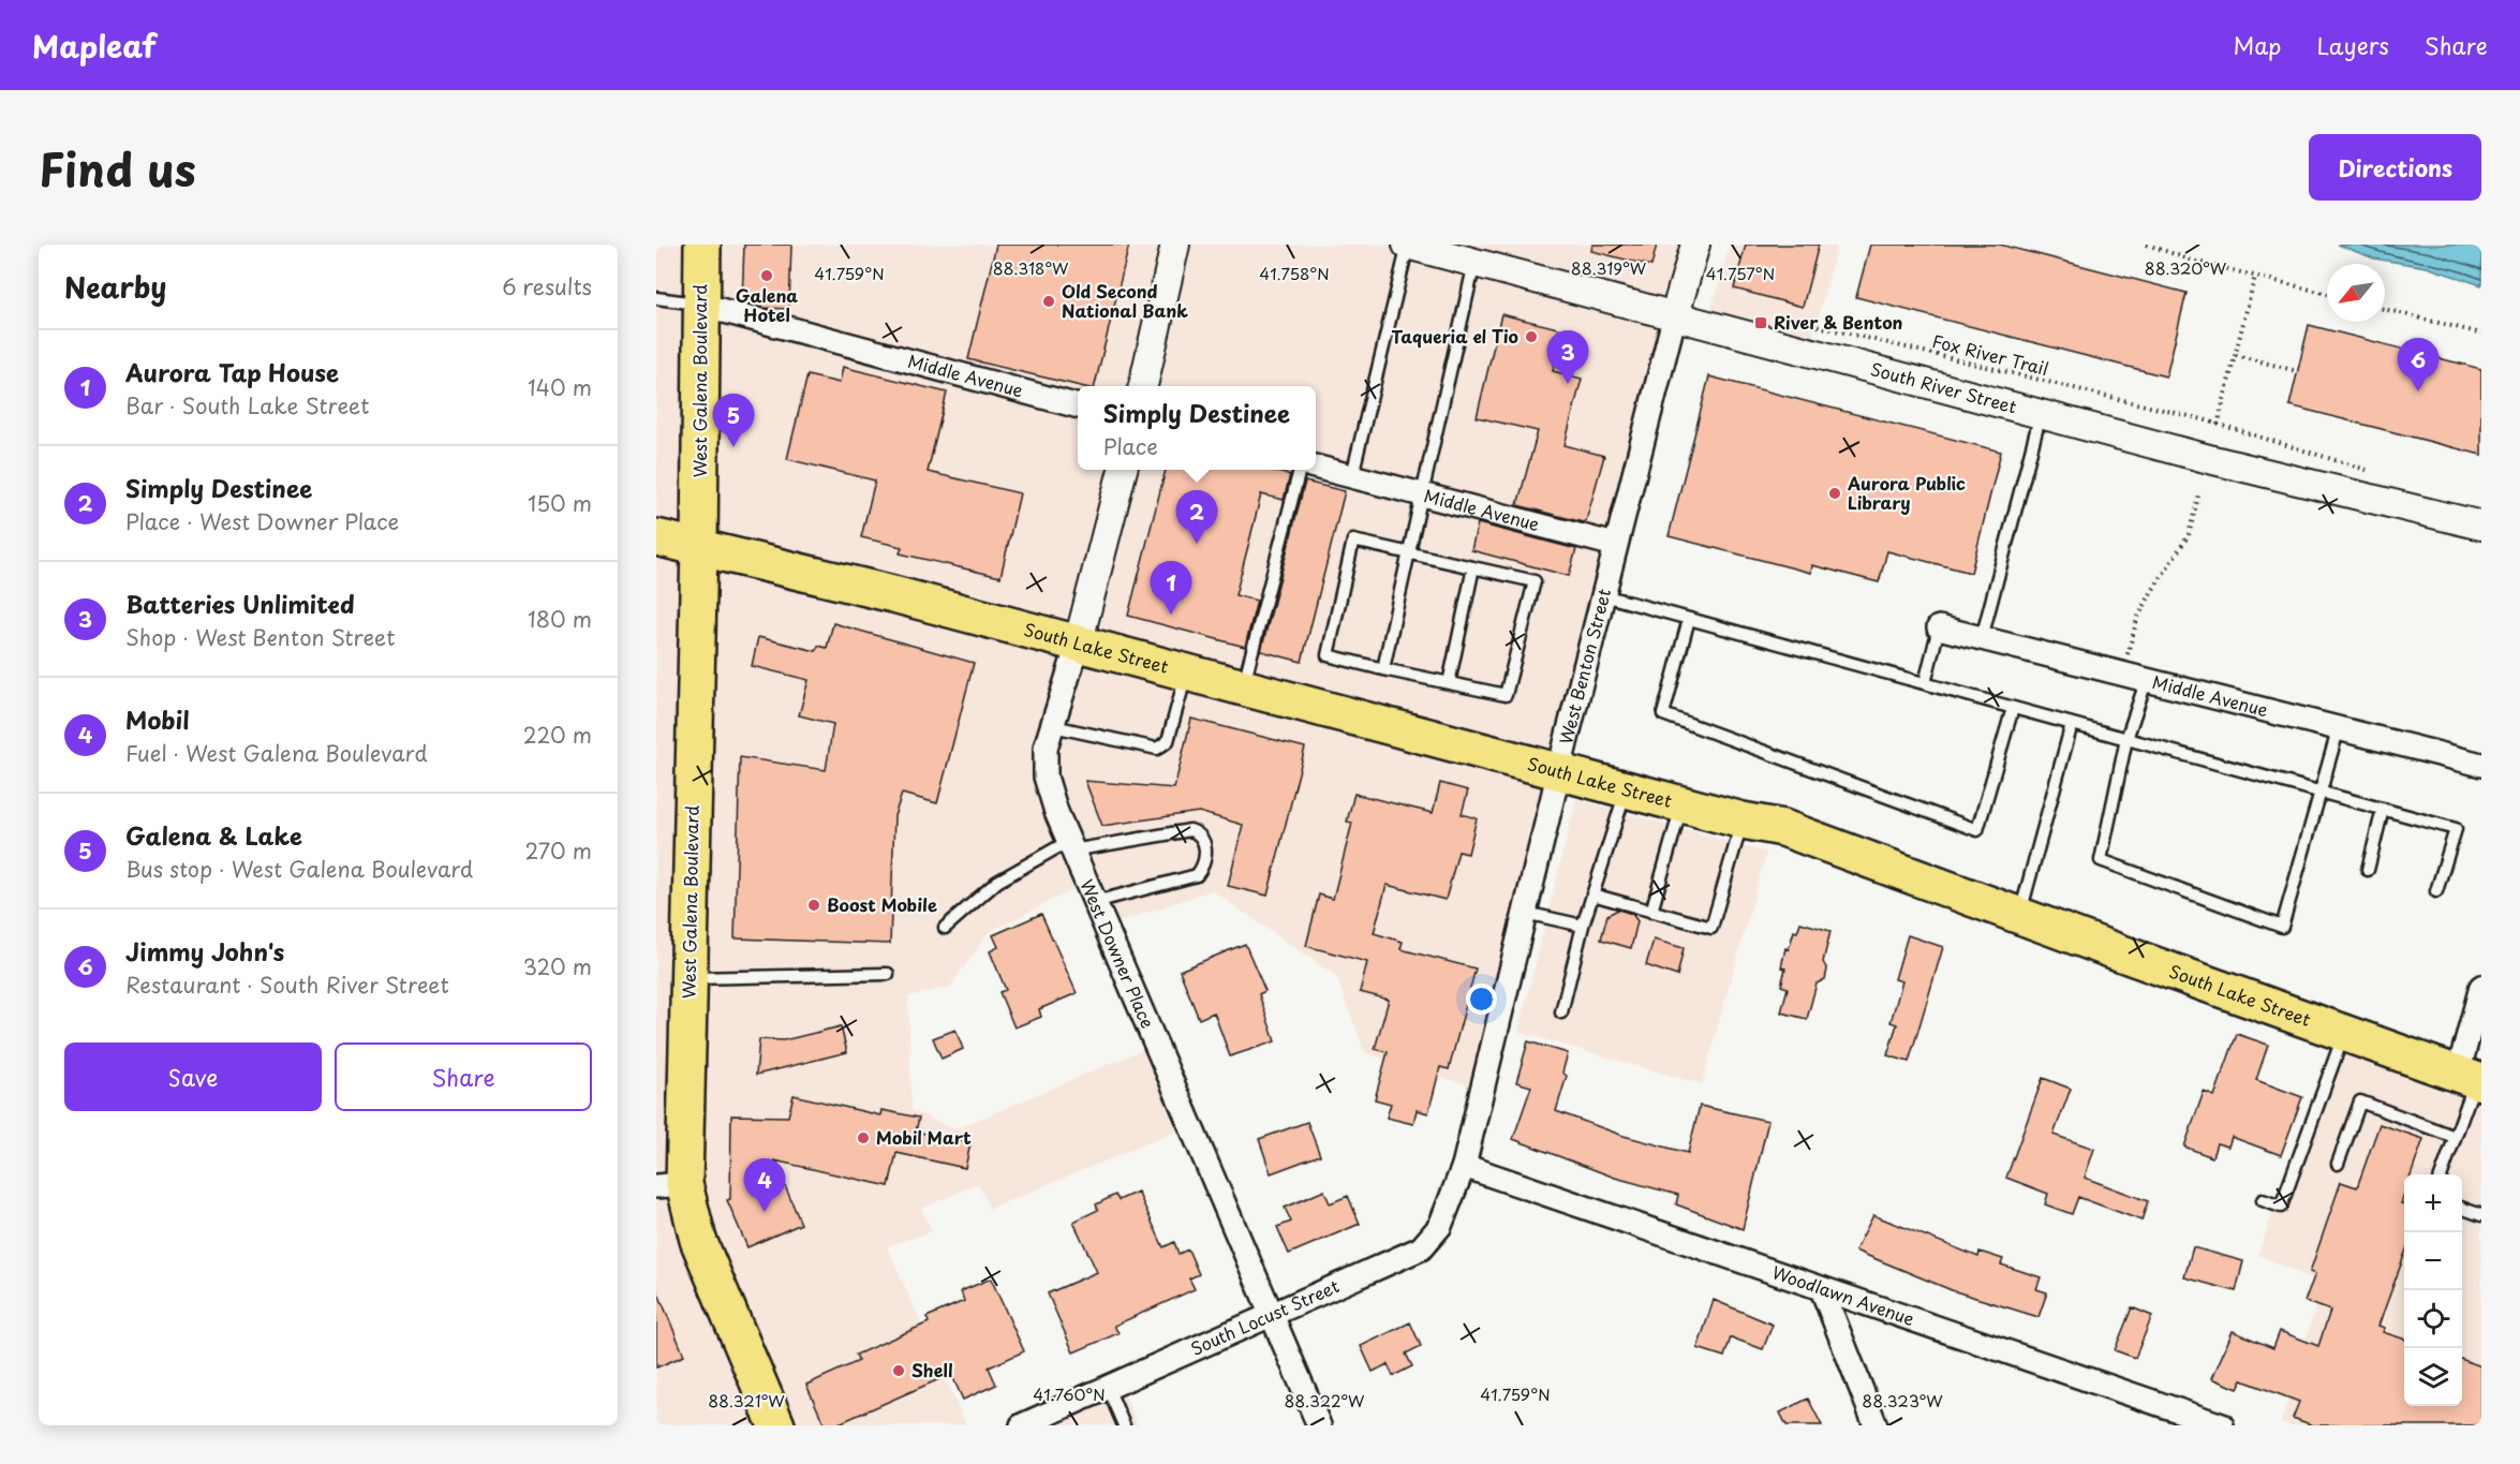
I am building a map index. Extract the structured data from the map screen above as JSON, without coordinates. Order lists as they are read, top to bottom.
{
  "streets": {
    "main road": ["West Galena Boulevard", "South Lake Street"],
    "street": [
      "Middle Avenue",
      "South River Street",
      "West Benton Street",
      "West Downer Place",
      "Woodlawn Avenue",
      "South Locust Street"
    ],
    "path": ["Fox River Trail"]
  },
  "crossings": [
    ["Middle Avenue", "West Galena Boulevard"],
    ["Middle Avenue", "West Benton Street"],
    ["West Galena Boulevard", "South Lake Street"],
    ["South River Street", "West Benton Street"],
    ["South Lake Street", "West Benton Street"],
    ["South Lake Street", "West Downer Place"],
    ["West Benton Street", "Woodlawn Avenue"],
    ["West Benton Street", "South Locust Street"],
    ["West Downer Place", "South Locust Street"],
    ["Woodlawn Avenue", "South Locust Street"]
  ],
  "places": {
    "other": [
      "Galena Hotel",
      "Old Second National Bank",
      "Taqueria el Tio",
      "Aurora Public Library",
      "Boost Mobile",
      "Mobil Mart",
      "Shell"
    ],
    "transit": ["River & Benton"]
  },
  "north": "bottom left",
  "page": {
    "header": "Mapleaf",
    "nav": ["Map", "Layers", "Share"],
    "title": "Find us",
    "buttons": [
      "Directions",
      ["Save", "Share"]
    ],
    "heading": ["Nearby", "6 results"],
    "list": [
      {
        "mark": "1",
        "name": "Aurora Tap House",
        "note": "Bar · South Lake Street",
        "value": "140 m"
      },
      {
        "mark": "2",
        "name": "Simply Destinee",
        "note": "Place · West Downer Place",
        "value": "150 m"
      },
      {
        "mark": "3",
        "name": "Batteries Unlimited",
        "note": "Shop · West Benton Street",
        "value": "180 m"
      },
      {
        "mark": "4",
        "name": "Mobil",
        "note": "Fuel · West Galena Boulevard",
        "value": "220 m"
      },
      {
        "mark": "5",
        "name": "Galena & Lake",
        "note": "Bus stop · West Galena Boulevard",
        "value": "270 m"
      },
      {
        "mark": "6",
        "name": "Jimmy John's",
        "note": "Restaurant · South River Street",
        "value": "320 m"
      }
    ],
    "pins": [
      "3",
      "6",
      "5",
      "2",
      "1",
      "4"
    ],
    "popup": ["Simply Destinee", "Place"],
    "map_buttons": ["+", "−"]
  },
  "coordinates": [
    "88.319°W",
    "88.320°W",
    "88.318°W",
    "41.759°N",
    "41.758°N",
    "41.757°N",
    "41.760°N",
    "88.321°W",
    "88.322°W",
    "88.323°W"
  ]
}
